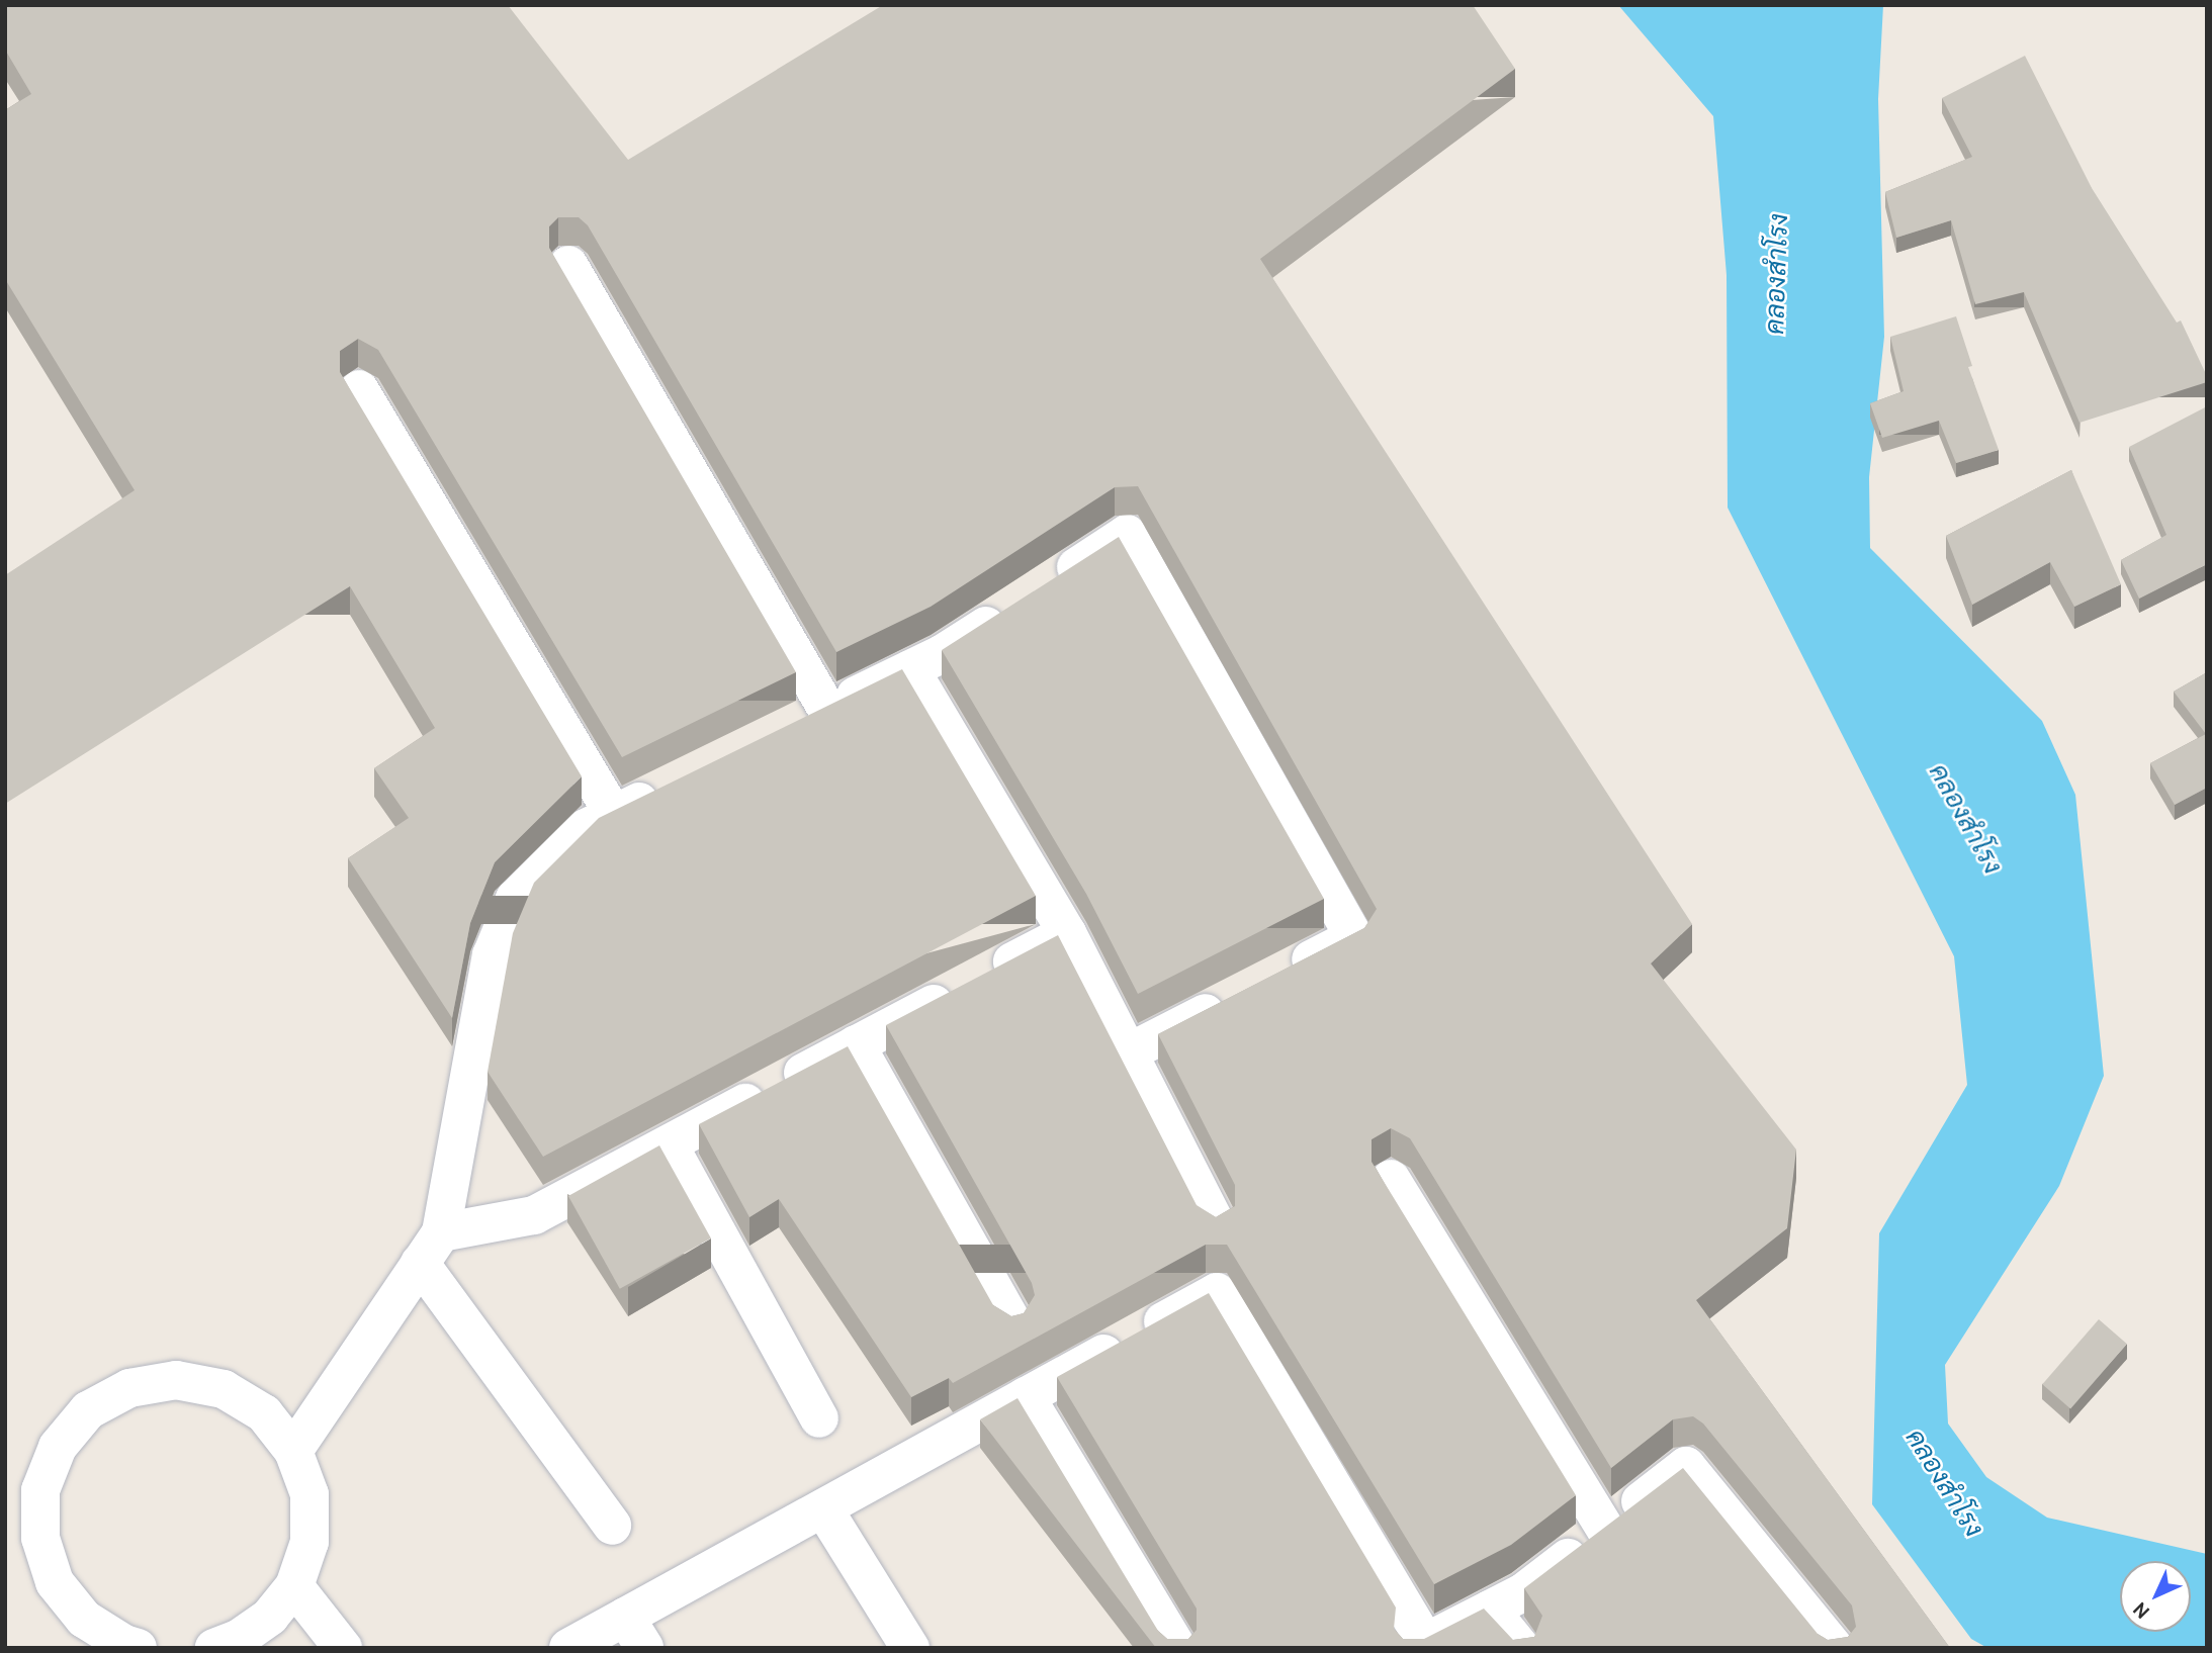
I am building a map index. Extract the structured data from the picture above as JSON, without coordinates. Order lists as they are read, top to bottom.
{
  "water": ["คลองสำโรง"],
  "north": "bottom left"
}
